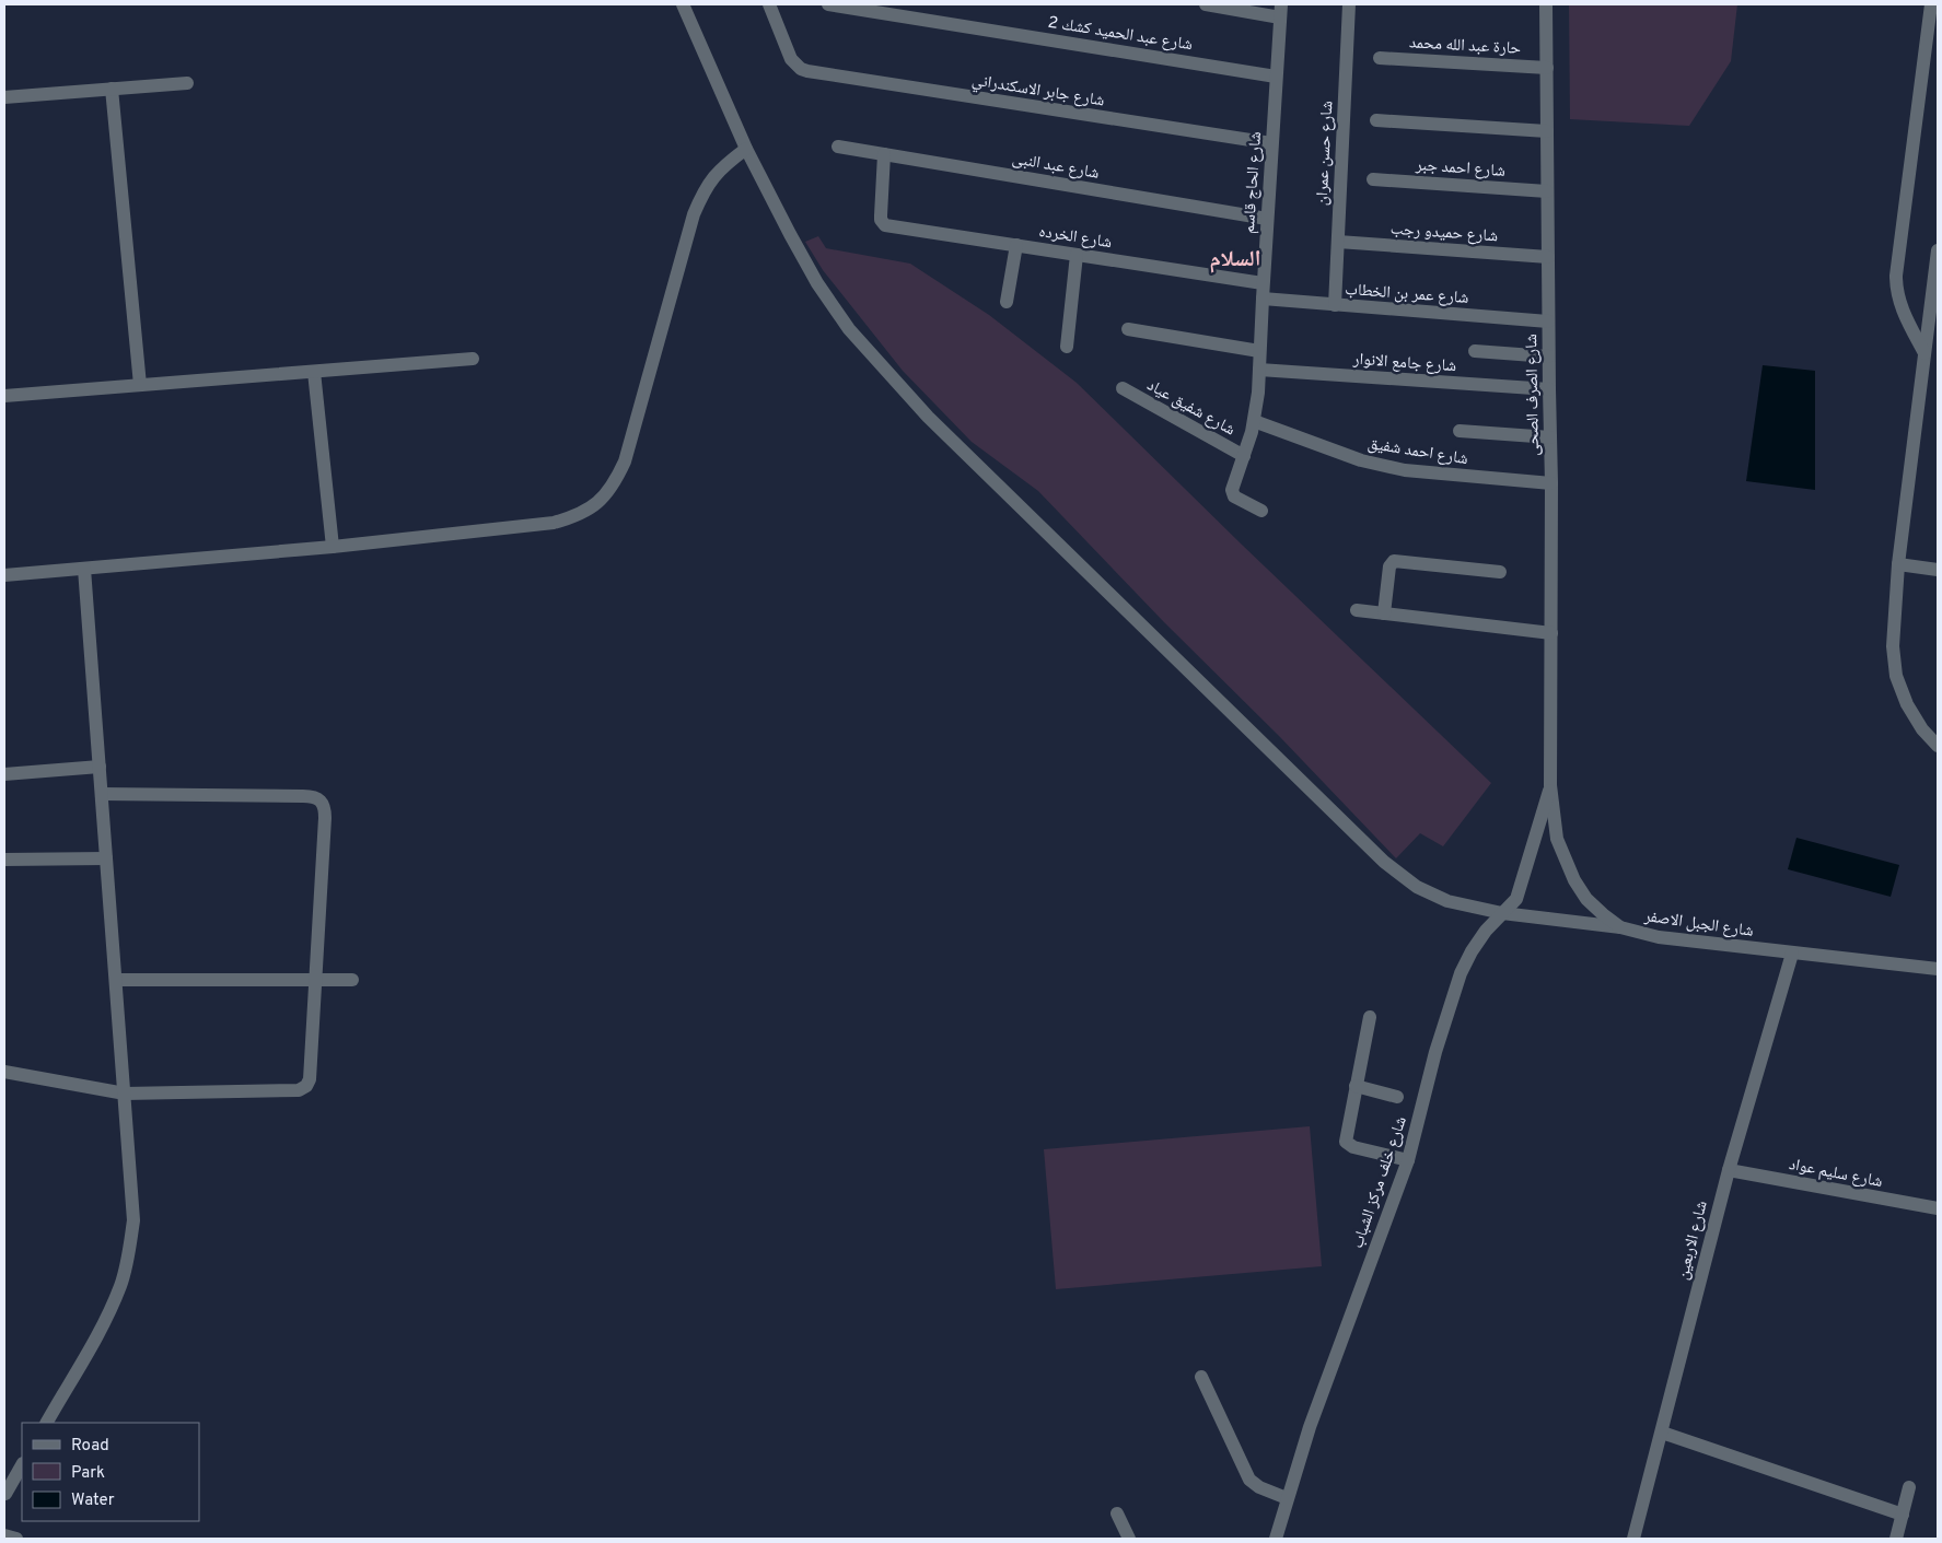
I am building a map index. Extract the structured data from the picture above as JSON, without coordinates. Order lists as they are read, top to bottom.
{
  "streets": {
    "street": [
      "شارع عبد الحميد كشك 2",
      "حارة عبد الله محمد",
      "شارع جابر الاسكندراني",
      "شارع حسن عمران",
      "شارع عبد النبى",
      "شارع احمد جبر",
      "شارع الحاج قاسم",
      "شارع حميدو رجب",
      "شارع الخرده",
      "شارع عمر بن الخطاب",
      "شارع جامع الانوار",
      "شارع الصرف الصحى",
      "شارع شفيق عياد",
      "شارع احمد شفيق",
      "شارع الجبل الاصفر",
      "شارع سليم عواد",
      "شارع خلف مركز الشباب",
      "شارع الاربعين"
    ]
  },
  "crossings": [
    ["شارع عبد الحميد كشك 2", "شارع الحاج قاسم"],
    ["حارة عبد الله محمد", "شارع الصرف الصحى"],
    ["شارع جابر الاسكندراني", "شارع الحاج قاسم"],
    ["شارع حسن عمران", "شارع حميدو رجب"],
    ["شارع حسن عمران", "شارع عمر بن الخطاب"],
    ["شارع عبد النبى", "شارع الحاج قاسم"],
    ["شارع عبد النبى", "شارع الخرده"],
    ["شارع احمد جبر", "شارع الصرف الصحى"],
    ["شارع الحاج قاسم", "شارع الخرده"],
    ["شارع الحاج قاسم", "شارع عمر بن الخطاب"],
    ["شارع الحاج قاسم", "شارع جامع الانوار"],
    ["شارع الحاج قاسم", "شارع شفيق عياد"],
    ["شارع الحاج قاسم", "شارع احمد شفيق"],
    ["شارع حميدو رجب", "شارع الصرف الصحى"],
    ["شارع عمر بن الخطاب", "شارع الصرف الصحى"],
    ["شارع جامع الانوار", "شارع الصرف الصحى"],
    ["شارع الصرف الصحى", "شارع احمد شفيق"],
    ["شارع الصرف الصحى", "شارع الجبل الاصفر"],
    ["شارع الصرف الصحى", "شارع خلف مركز الشباب"],
    ["شارع الجبل الاصفر", "شارع خلف مركز الشباب"],
    ["شارع الجبل الاصفر", "شارع الاربعين"],
    ["شارع سليم عواد", "شارع الاربعين"]
  ],
  "districts": ["السلام"],
  "legend": ["Road", "Park", "Water"]
}
